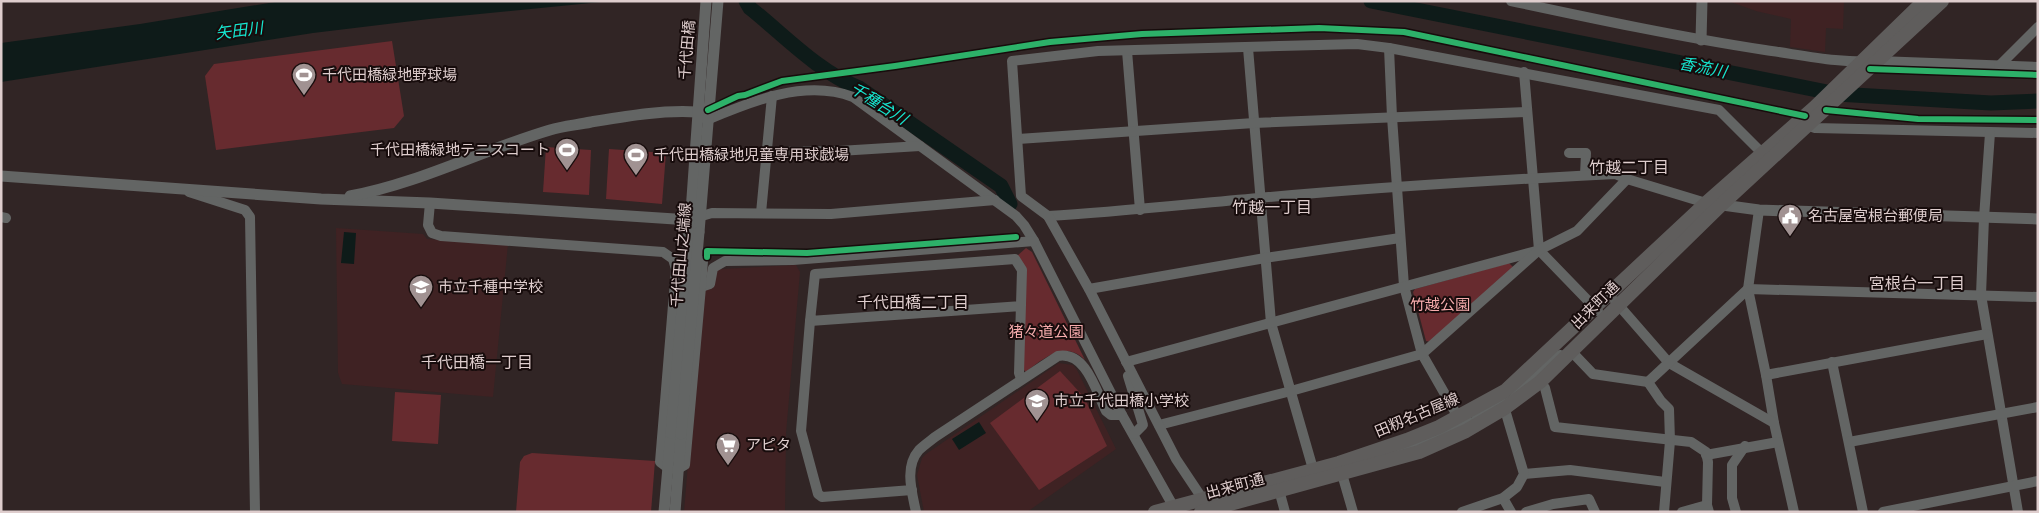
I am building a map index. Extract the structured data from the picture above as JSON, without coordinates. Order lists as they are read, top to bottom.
{
  "streets": {
    "main road": ["出来町通", "田籾名古屋線"],
    "street": ["千代田橋", "千代田山之端線"]
  },
  "crossings": [
    ["千代田橋", "千代田山之端線"],
    ["出来町通", "田籾名古屋線"]
  ],
  "districts": [
    "竹越二丁目",
    "竹越一丁目",
    "宮根台一丁目",
    "千代田橋二丁目",
    "千代田橋一丁目"
  ],
  "water": ["矢田川", "香流川", "千種台川"],
  "parks": ["竹越公園", "猪々道公園"],
  "places": {
    "sports": ["千代田橋緑地野球場", "千代田橋緑地テニスコート", "千代田橋緑地児童専用球戯場"],
    "public building": ["名古屋宮根台郵便局"],
    "school or university": ["市立千種中学校", "市立千代田橋小学校"],
    "supermarket": ["アピタ"]
  }
}
